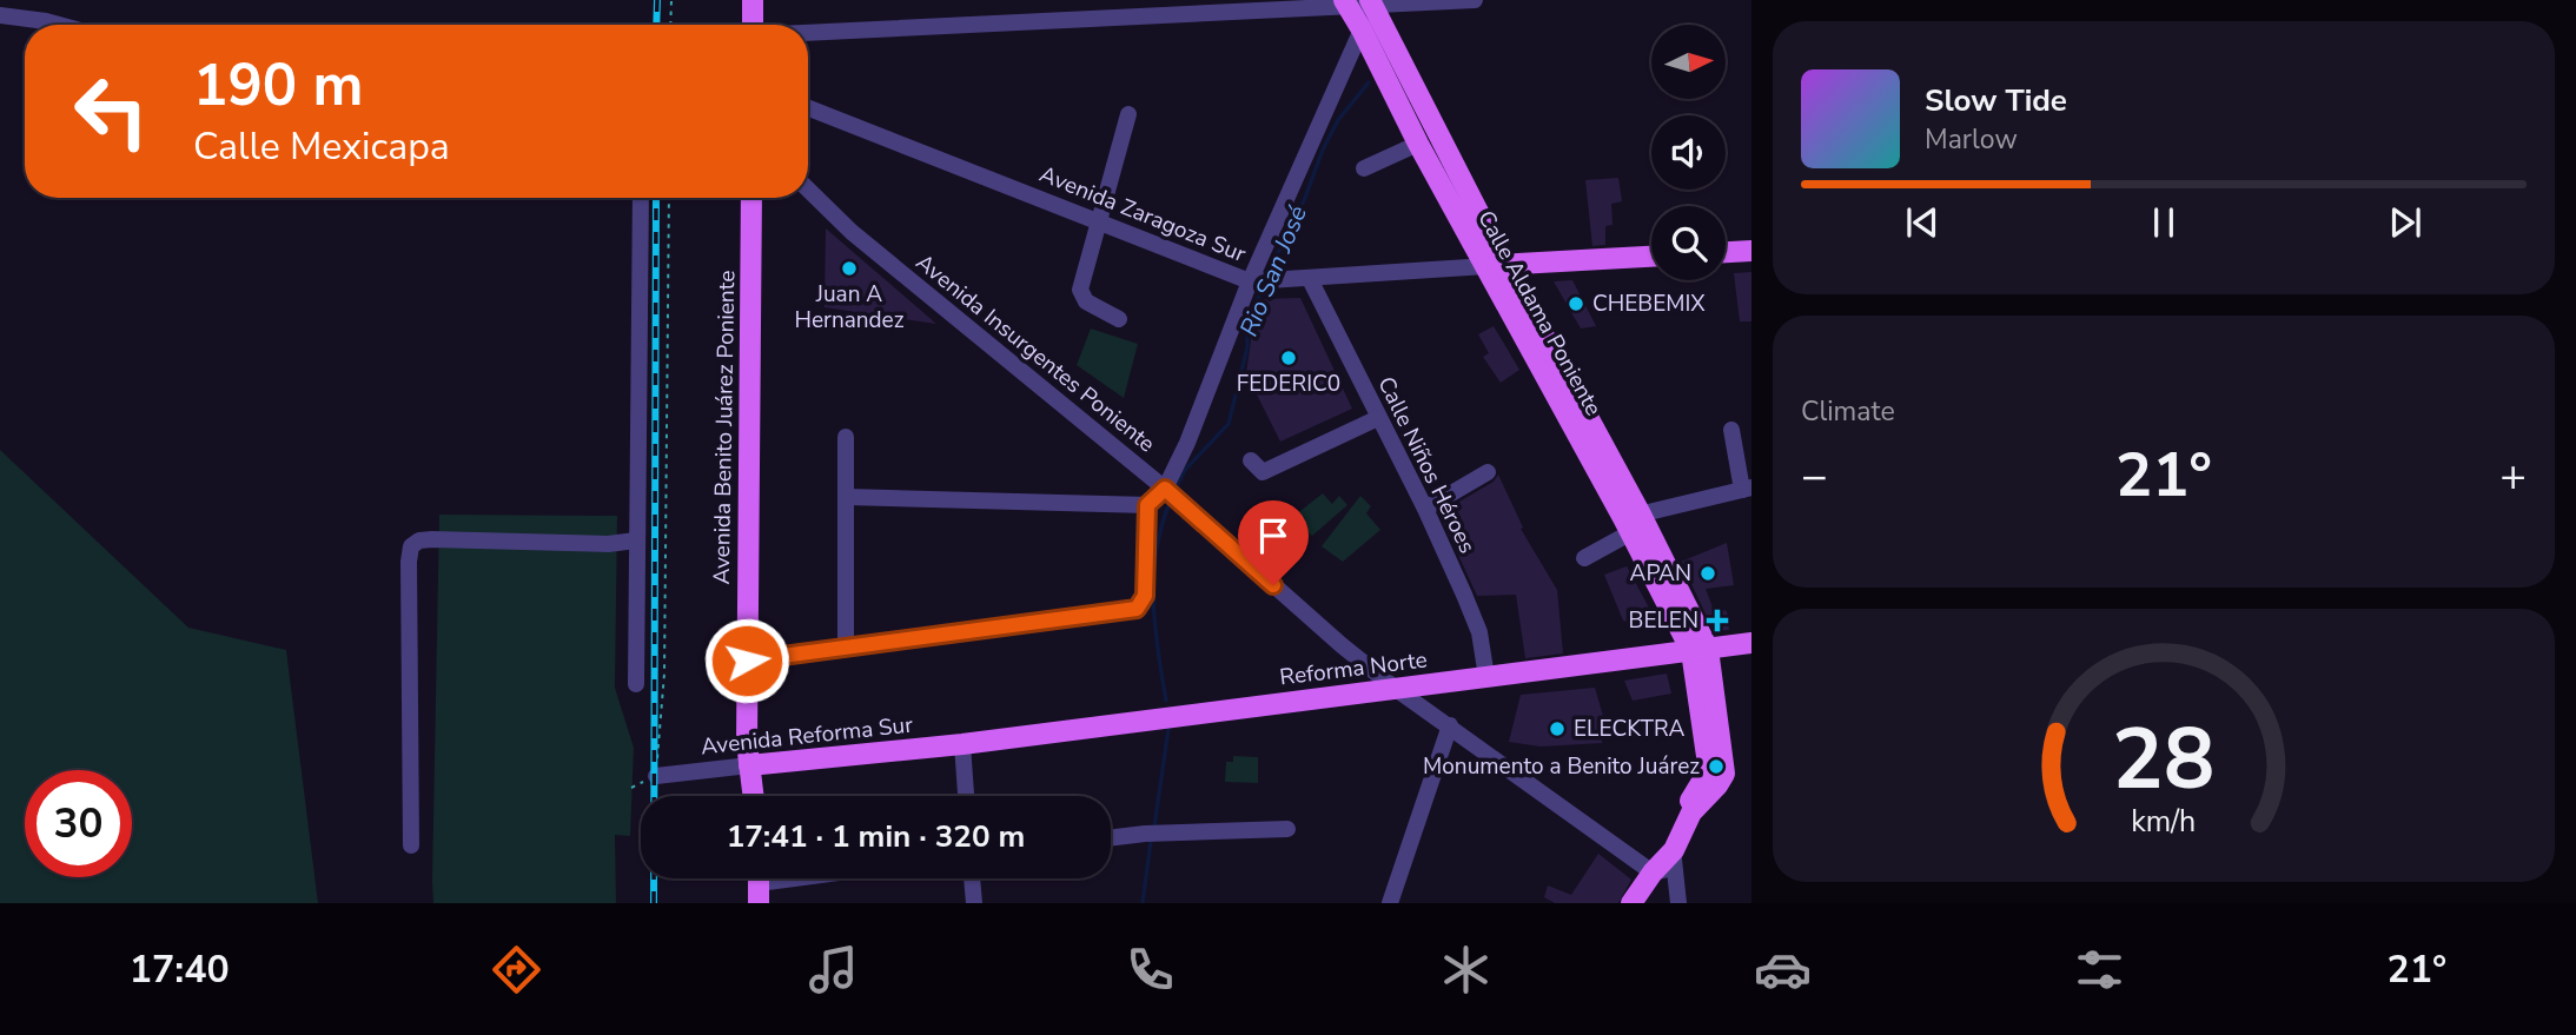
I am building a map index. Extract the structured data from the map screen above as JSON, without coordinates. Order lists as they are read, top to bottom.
{
  "streets": {
    "main road": [
      "Calle Aldama Poniente",
      "Avenida Benito Juárez Poniente",
      "Reforma Norte",
      "Avenida Reforma Sur"
    ],
    "street": ["Avenida Zaragoza Sur", "Avenida Insurgentes Poniente", "Calle Niños Héroes"]
  },
  "crossings": [
    ["Avenida Zaragoza Sur", "Calle Aldama Poniente"],
    ["Avenida Zaragoza Sur", "Calle Niños Héroes"],
    ["Calle Aldama Poniente", "Avenida Insurgentes Poniente"],
    ["Calle Aldama Poniente", "Reforma Norte"],
    ["Avenida Insurgentes Poniente", "Reforma Norte"],
    ["Avenida Benito Juárez Poniente", "Avenida Reforma Sur"],
    ["Calle Niños Héroes", "Reforma Norte"],
    ["Reforma Norte", "Avenida Reforma Sur"]
  ],
  "water": ["Rio San José"],
  "places": {
    "other": [
      "Juan A Hernandez",
      "CHEBEMIX",
      "FEDERIC0",
      "APAN",
      "ELECKTRA",
      "Monumento a Benito Juárez"
    ],
    "health": ["BELEN"]
  },
  "north": "right",
  "page": {
    "turn": ["190 m", "Calle Mexicapa"],
    "song": ["Slow Tide", "Marlow"],
    "tile": "Climate",
    "heat": ["−", "21°", "+"],
    "limit": "30",
    "trip": "17:41 · 1 min · 320 m",
    "tabs": ["17:40", "21°"],
    "gauge": ["28", "km/h"]
  }
}
